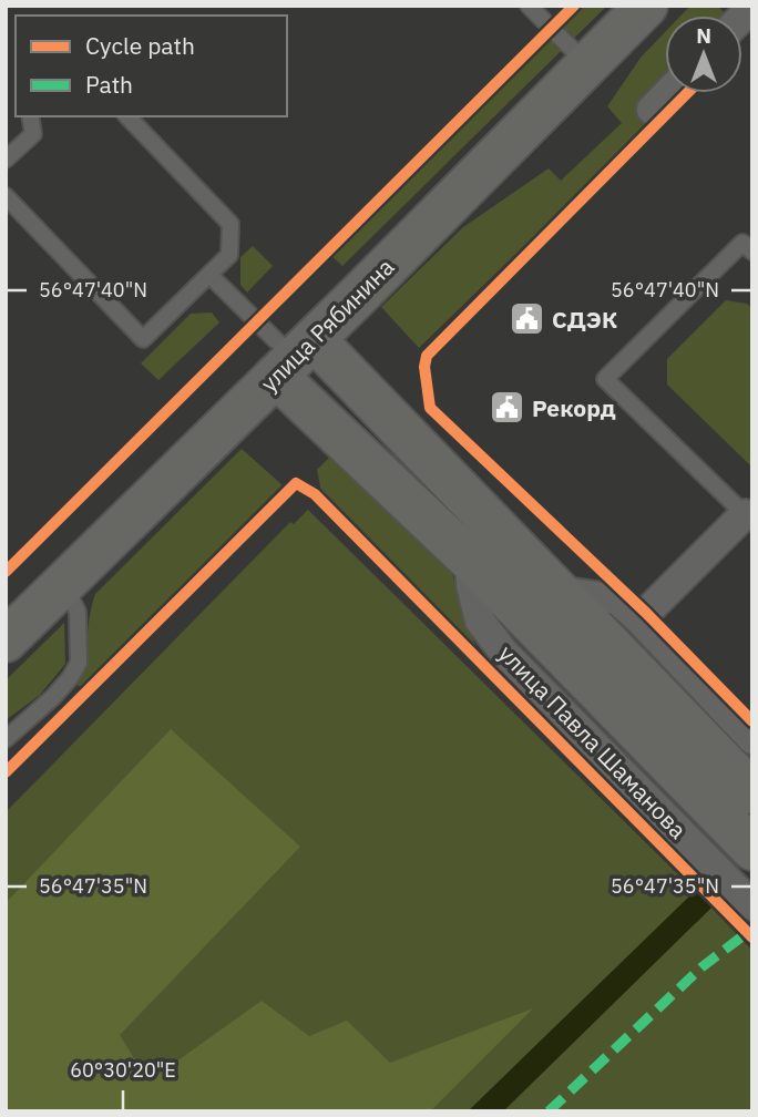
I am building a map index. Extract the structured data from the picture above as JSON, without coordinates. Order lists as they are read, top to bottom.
{
  "streets": {
    "street": ["улица Рябинина", "улица Павла Шаманова"]
  },
  "crossings": [
    ["улица Рябинина", "улица Павла Шаманова"]
  ],
  "places": {
    "public building": ["СДЭК", "Рекорд"]
  },
  "legend": ["Cycle path", "Path"],
  "north": "top",
  "coordinates": ["56°47'40\"N", "56°47'35\"N", "60°30'20\"E"]
}
